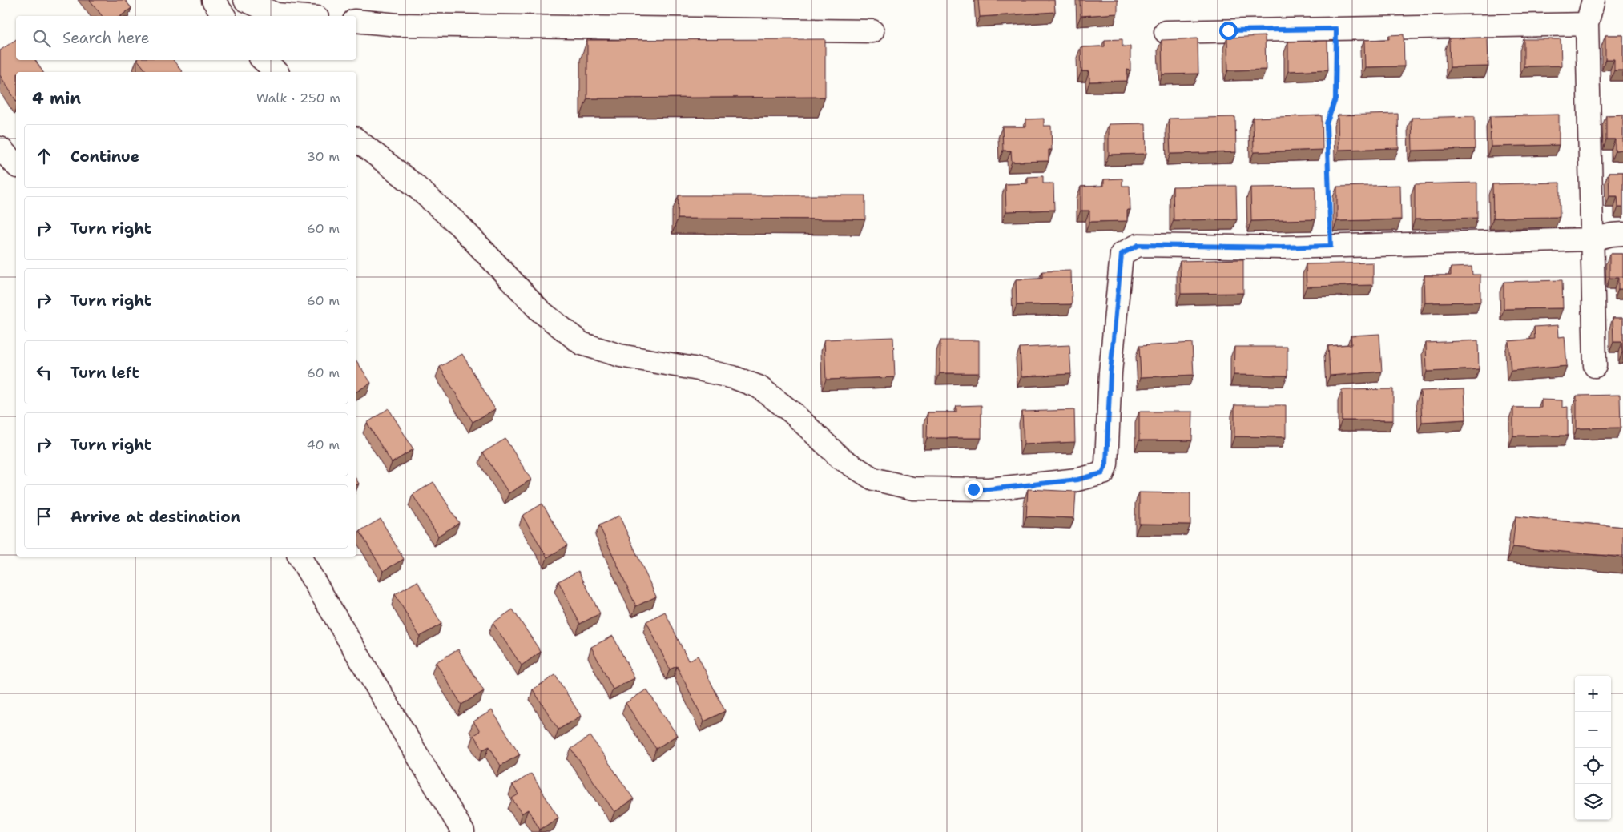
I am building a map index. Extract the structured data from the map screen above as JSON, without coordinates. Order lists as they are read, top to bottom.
{
  "page": {
    "search": "Search here",
    "heading": ["4 min", "Walk · 250 m"],
    "list": [
      ["Continue", "30 m"],
      ["Turn right", "60 m"],
      ["Turn right", "60 m"],
      ["Turn left", "60 m"],
      ["Turn right", "40 m"],
      "Arrive at destination"
    ],
    "map_buttons": ["+", "−"]
  }
}
